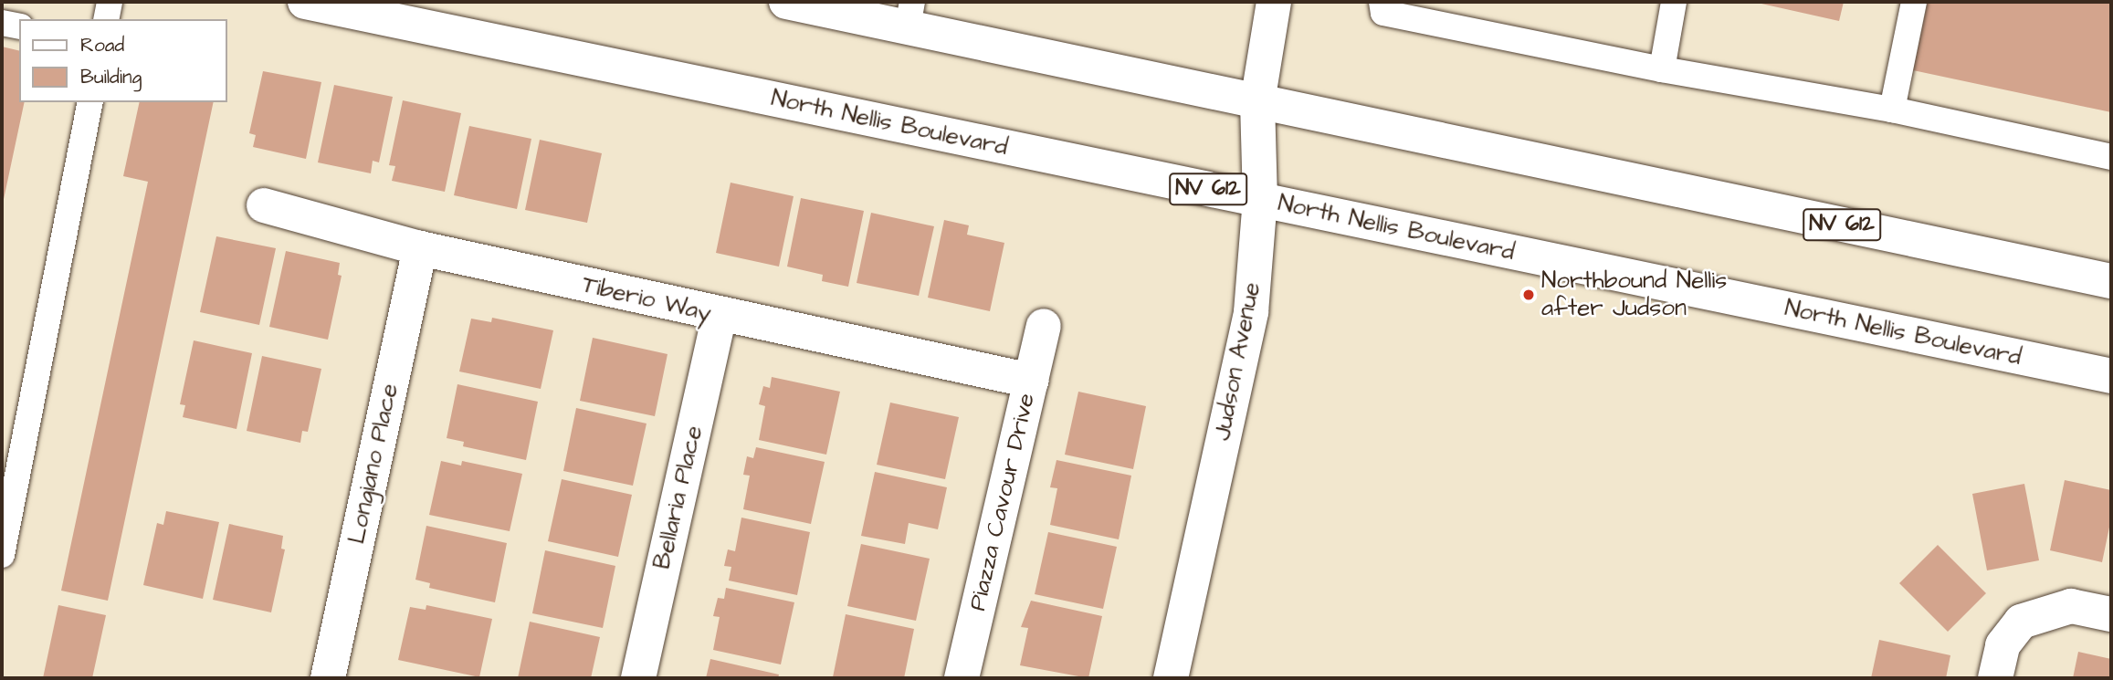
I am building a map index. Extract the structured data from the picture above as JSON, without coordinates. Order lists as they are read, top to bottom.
{
  "streets": {
    "main road": [
      "North Nellis Boulevard",
      "NV 612",
      "Tiberio Way",
      "Judson Avenue",
      "Longiano Place",
      "Bellaria Place",
      "Piazza Cavour Drive"
    ]
  },
  "crossings": [
    ["North Nellis Boulevard", "Judson Avenue"],
    ["NV 612", "Judson Avenue"],
    ["Tiberio Way", "Longiano Place"],
    ["Tiberio Way", "Bellaria Place"],
    ["Tiberio Way", "Piazza Cavour Drive"]
  ],
  "places": ["Northbound Nellis after Judson"],
  "legend": ["Road", "Building"]
}
